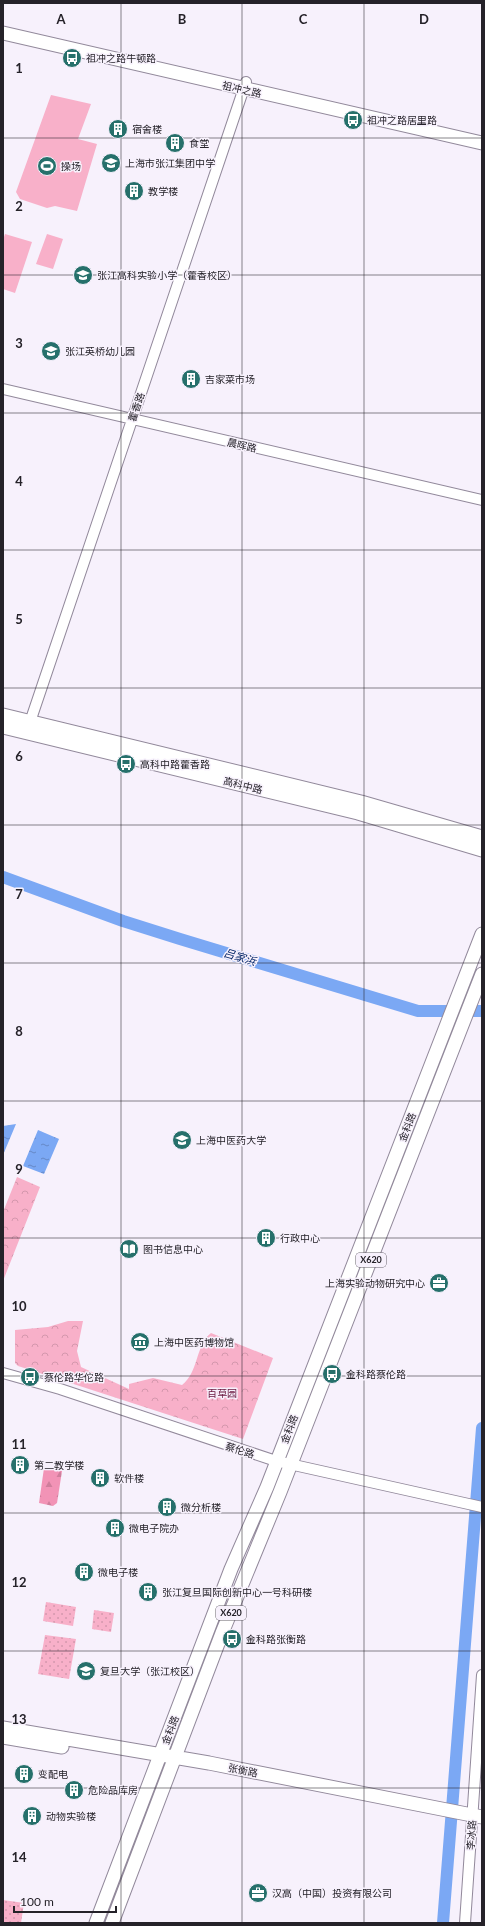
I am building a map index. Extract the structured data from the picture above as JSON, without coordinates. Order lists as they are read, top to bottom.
{
  "streets": {
    "main road": [
      "祖冲之路",
      "高科中路",
      "金科路",
      "X620",
      "张衡路"
    ],
    "street": [
      "藿香路",
      "晨晖路",
      "蔡伦路",
      "李冰路"
    ]
  },
  "crossings": [
    ["祖冲之路", "藿香路"],
    ["藿香路", "晨晖路"],
    ["藿香路", "高科中路"],
    ["金科路", "蔡伦路"],
    ["金科路", "张衡路"],
    ["张衡路", "李冰路"]
  ],
  "water": ["吕家浜"],
  "parks": ["百草园"],
  "places": {
    "bus stop": [
      "祖冲之路牛顿路",
      "祖冲之路居里路",
      "高科中路藿香路",
      "金科路蔡伦路",
      "蔡伦路华佗路",
      "金科路张衡路"
    ],
    "building": [
      "宿舍楼",
      "食堂",
      "教学楼",
      "吉家菜市场",
      "行政中心",
      "第二教学楼",
      "软件楼",
      "微分析楼",
      "微电子院办",
      "微电子楼",
      "张江复旦国际创新中心一号科研楼",
      "变配电",
      "危险品库房",
      "动物实验楼"
    ],
    "school or university": [
      "上海市张江集团中学",
      "张江高科实验小学（藿香校区）",
      "张江英桥幼儿园",
      "上海中医药大学",
      "复旦大学（张江校区）"
    ],
    "sports": ["操场"],
    "library": ["图书信息中心"],
    "office": ["上海实验动物研究中心", "汉高（中国）投资有限公司"],
    "museum": ["上海中医药博物馆"]
  },
  "scale_bar": "100 m",
  "grid": {
    "columns": [
      "A",
      "B",
      "C",
      "D"
    ],
    "rows": [
      "1",
      "2",
      "3",
      "4",
      "5",
      "6",
      "7",
      "8",
      "9",
      "10",
      "11",
      "12",
      "13",
      "14"
    ]
  }
}
